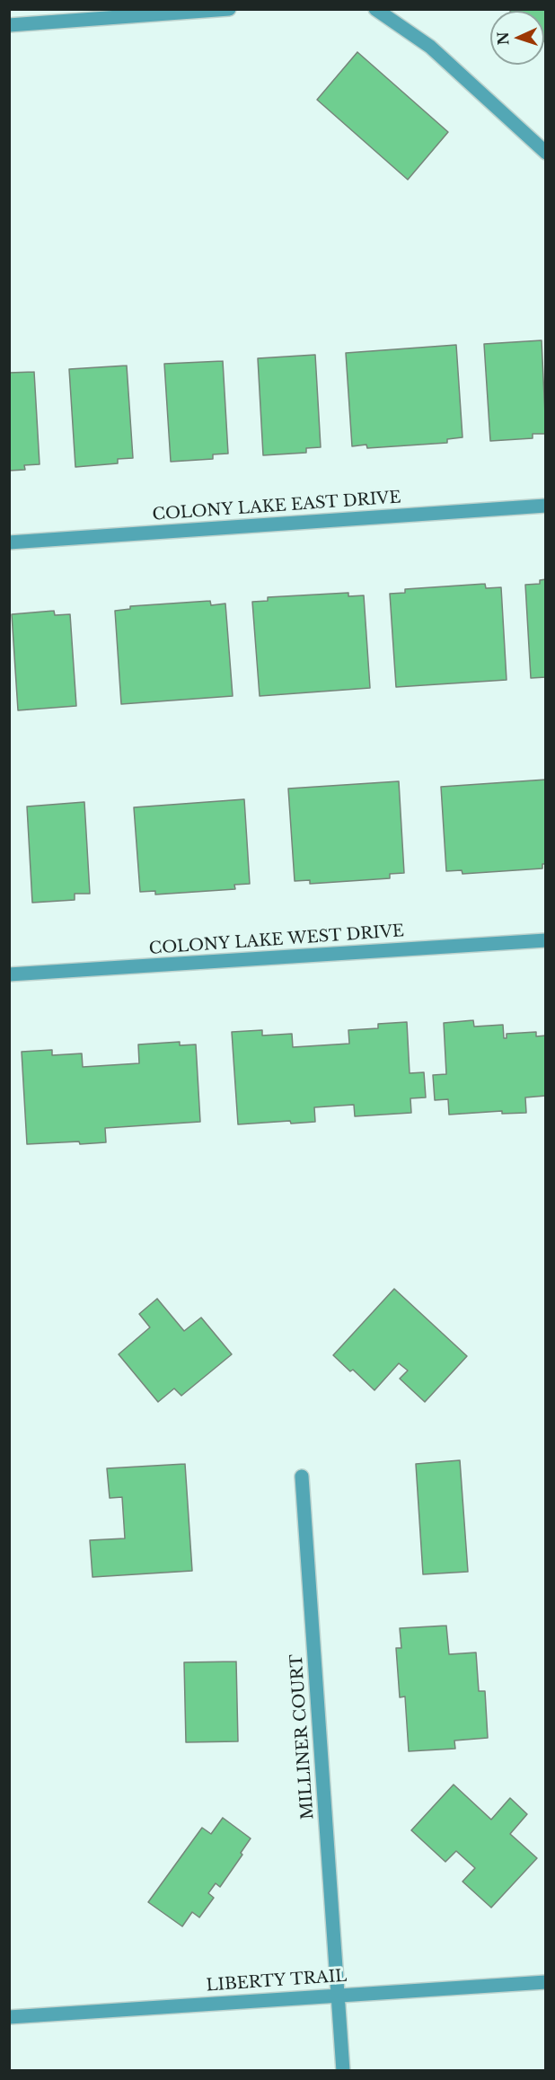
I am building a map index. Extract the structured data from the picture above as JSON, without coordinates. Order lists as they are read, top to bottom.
{
  "streets": {
    "street": [
      "COLONY LAKE EAST DRIVE",
      "COLONY LAKE WEST DRIVE",
      "MILLINER COURT",
      "LIBERTY TRAIL"
    ]
  },
  "crossings": [
    ["MILLINER COURT", "LIBERTY TRAIL"]
  ],
  "north": "left"
}
